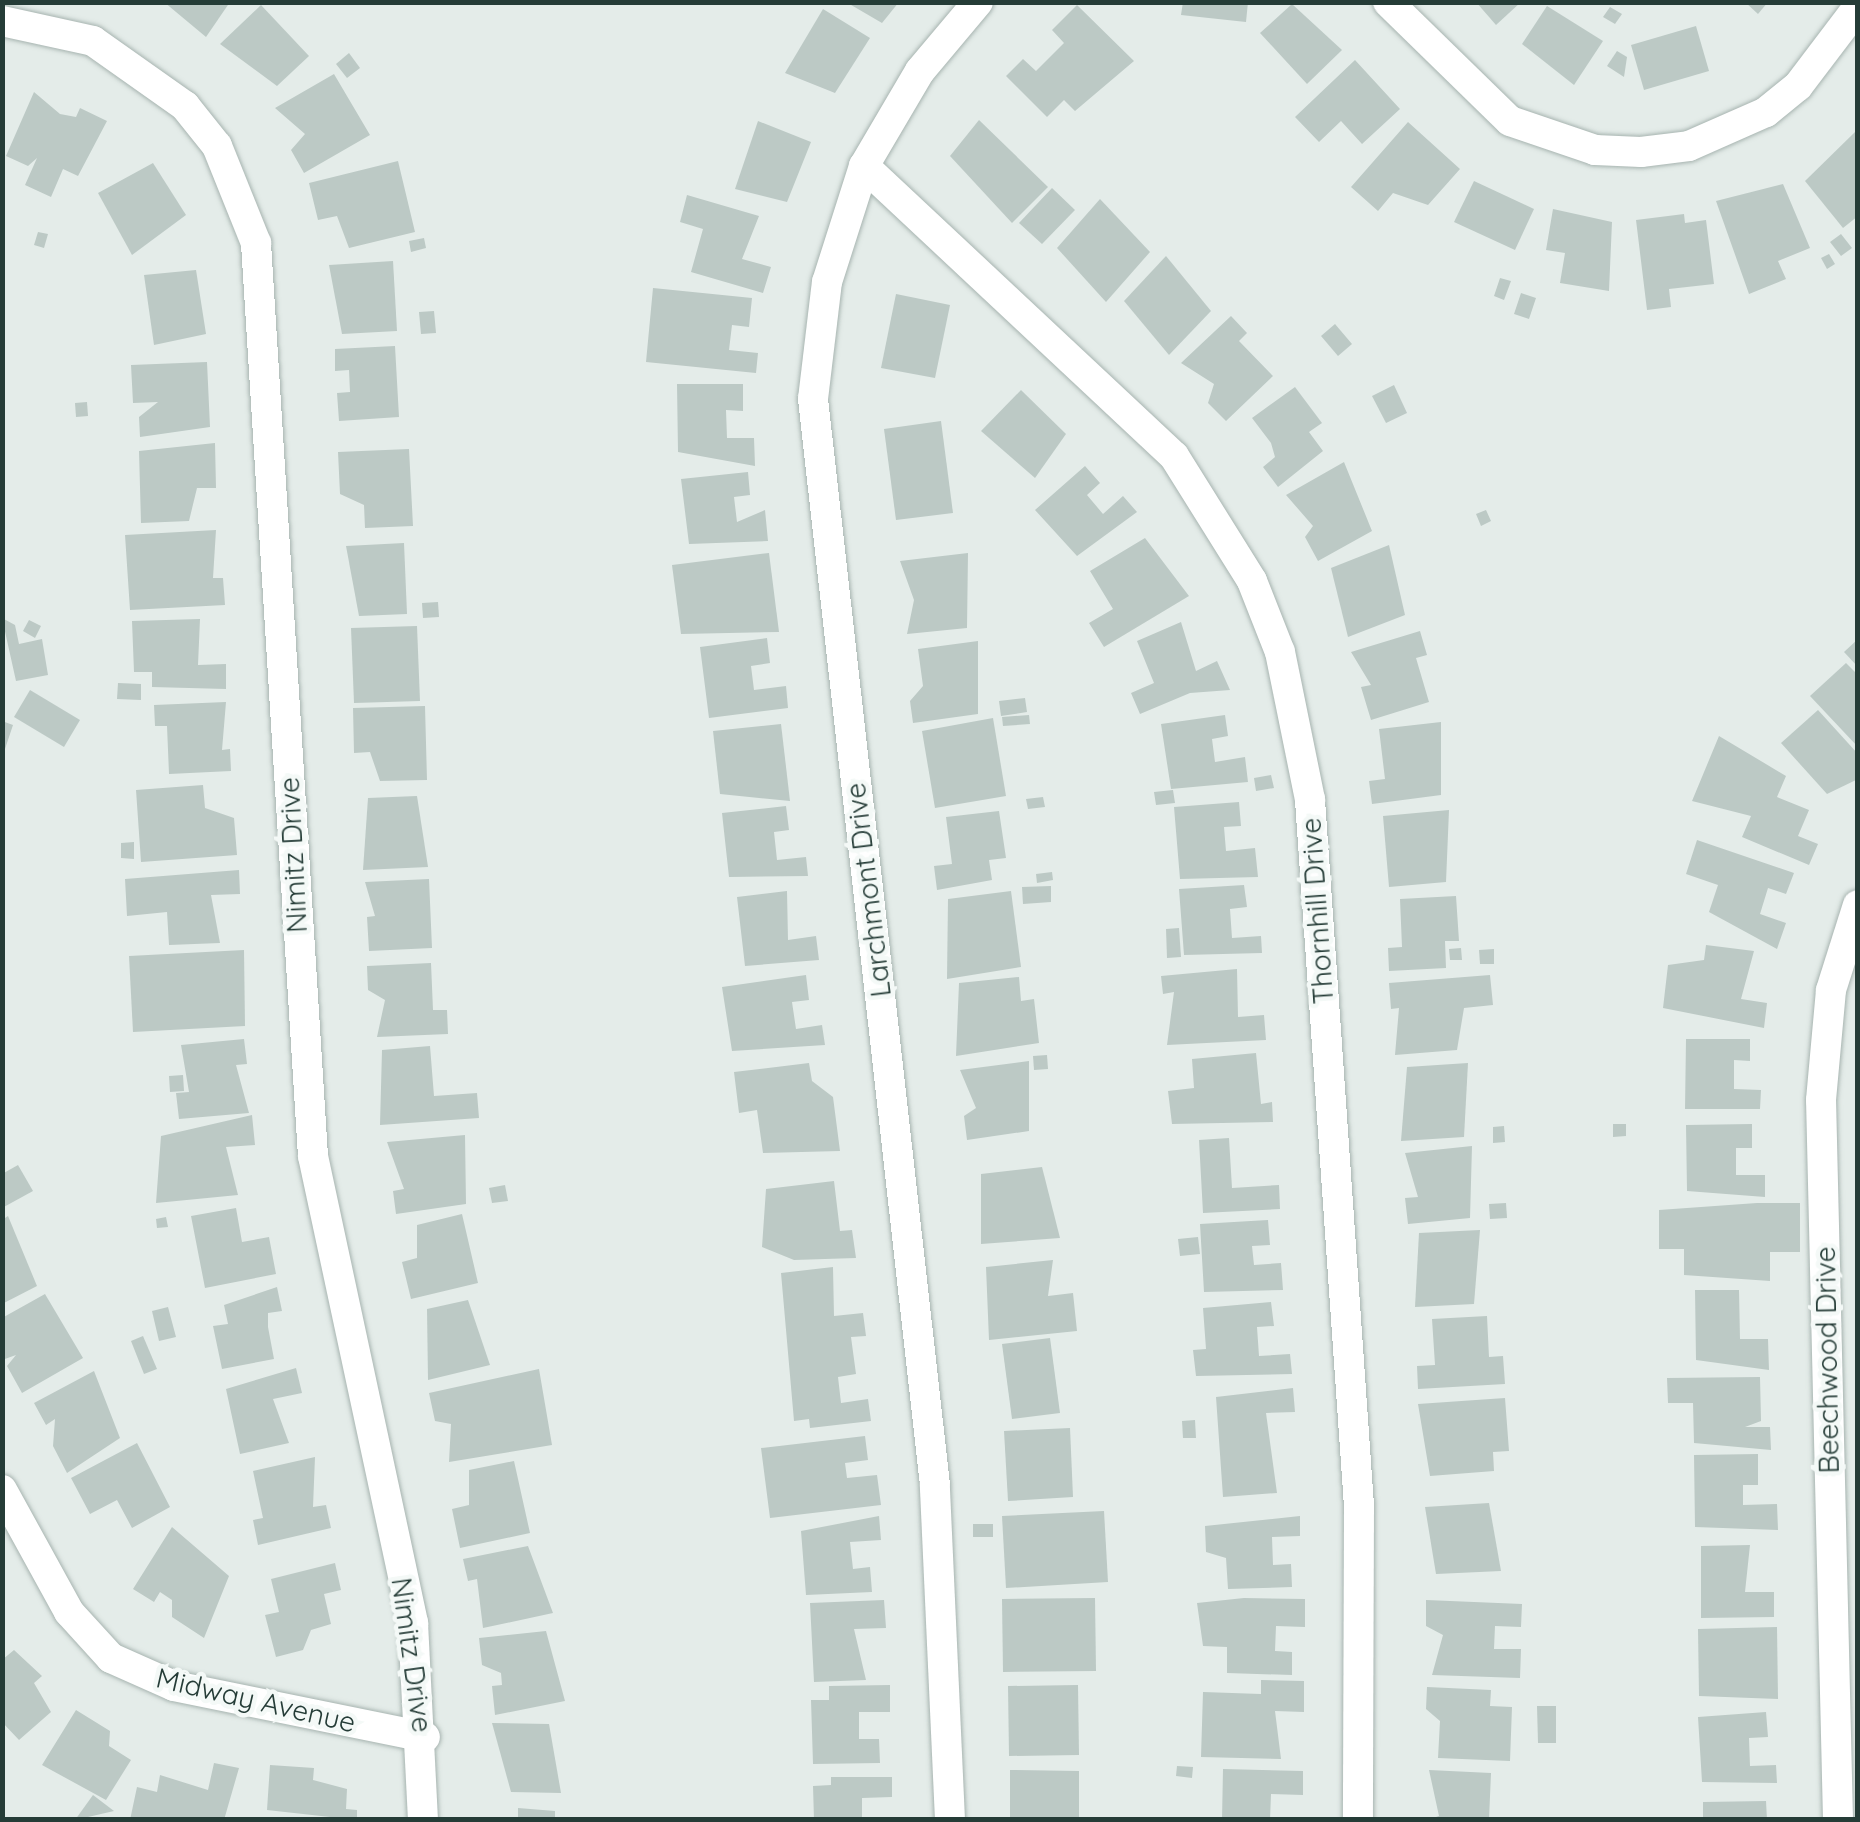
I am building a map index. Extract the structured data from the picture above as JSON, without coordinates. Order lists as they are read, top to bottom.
{
  "streets": {
    "street": [
      "Nimitz Drive",
      "Larchmont Drive",
      "Thornhill Drive",
      "Beechwood Drive",
      "Midway Avenue"
    ]
  },
  "crossings": [
    ["Nimitz Drive", "Midway Avenue"],
    ["Larchmont Drive", "Thornhill Drive"]
  ]
}
